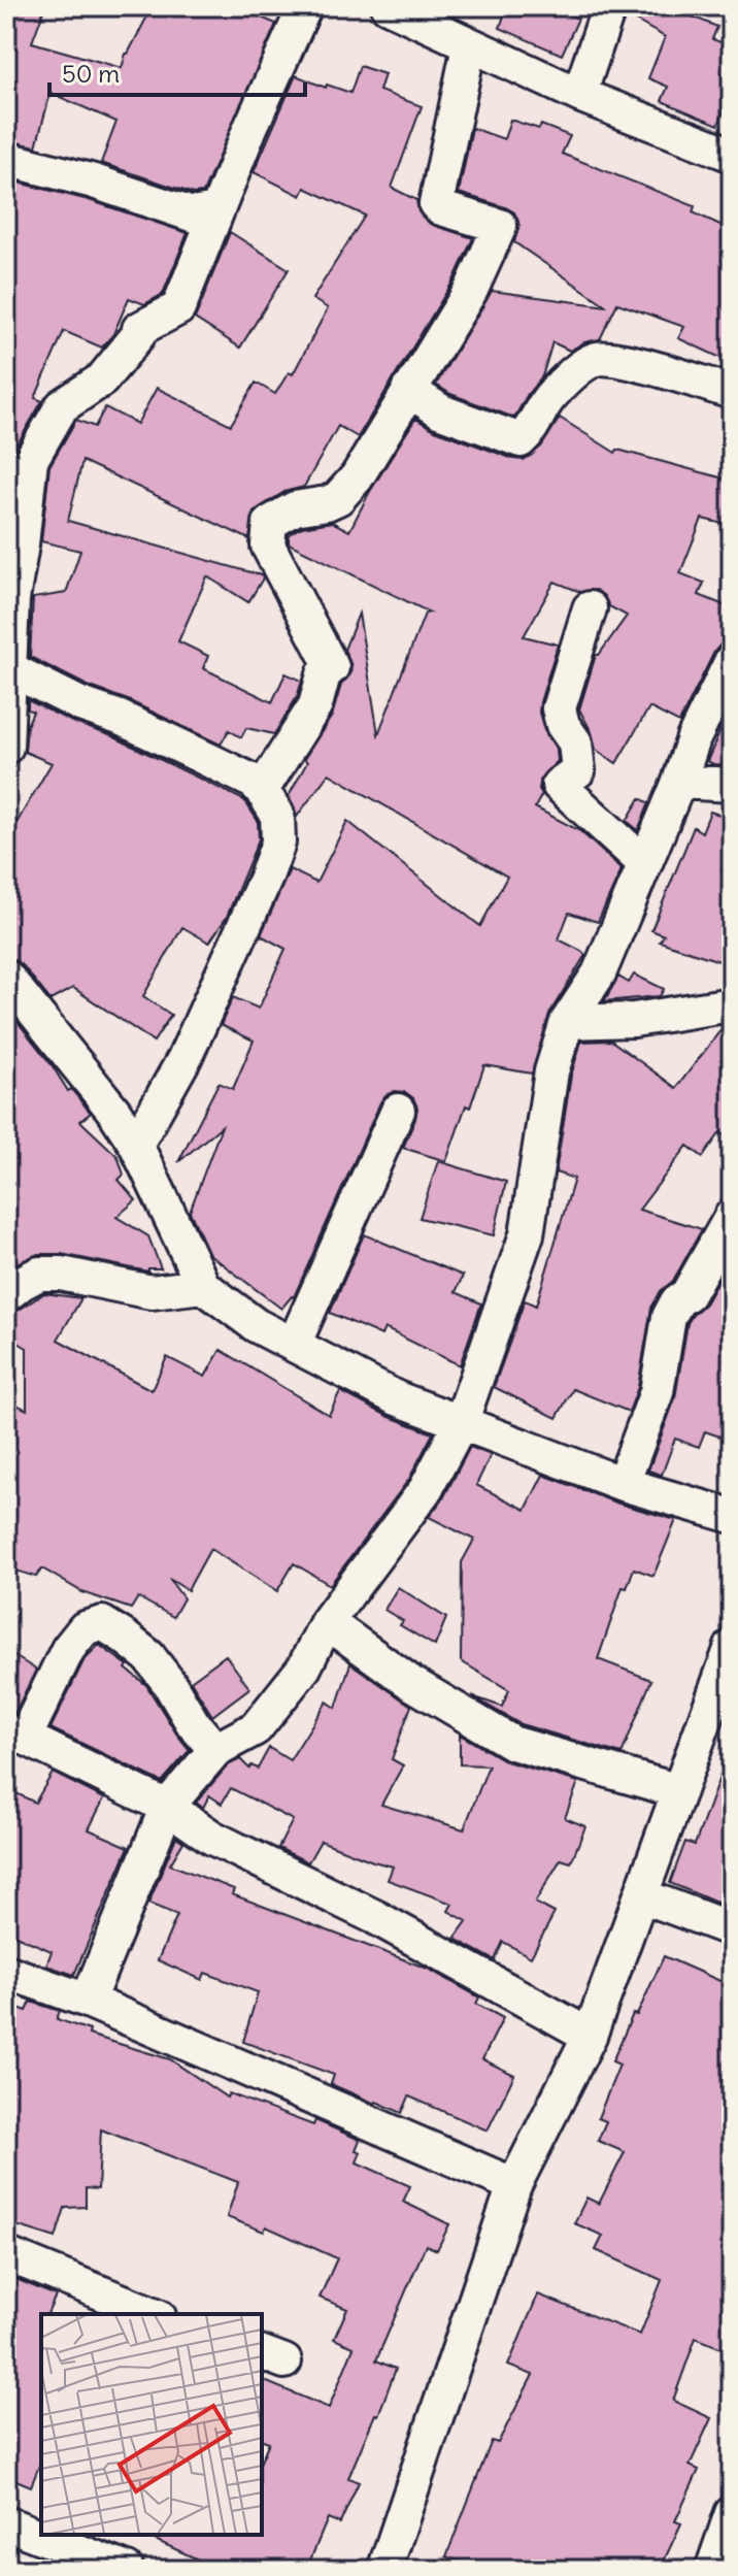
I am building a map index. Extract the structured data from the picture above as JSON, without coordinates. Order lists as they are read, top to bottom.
{
  "scale_bar": "50 m"
}
